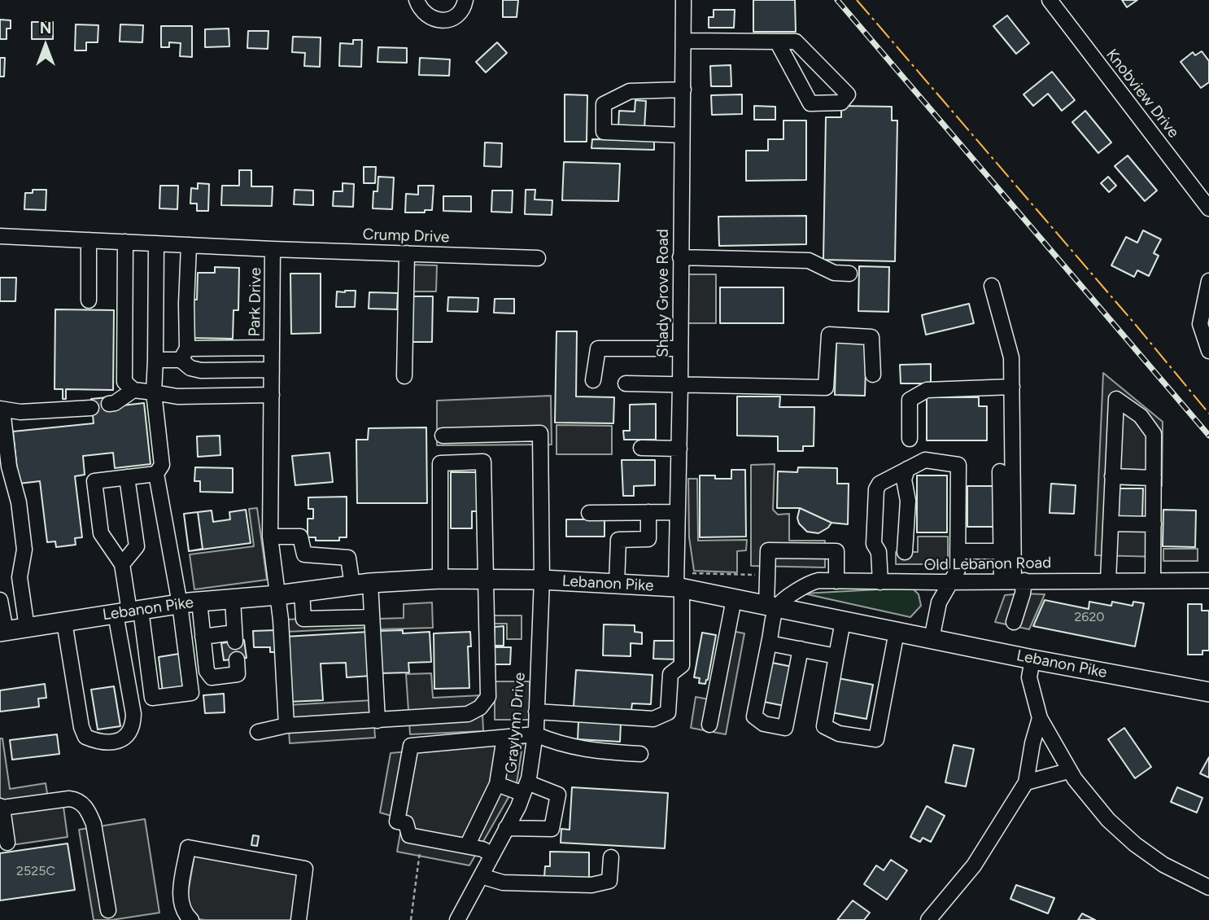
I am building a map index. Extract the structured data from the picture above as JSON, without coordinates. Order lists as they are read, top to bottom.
{
  "streets": {
    "main road": ["Lebanon Pike"],
    "street": [
      "Knobview Drive",
      "Crump Drive",
      "Shady Grove Road",
      "Park Drive",
      "Old Lebanon Road",
      "Graylynn Drive"
    ]
  },
  "crossings": [
    ["Crump Drive", "Park Drive"],
    ["Shady Grove Road", "Lebanon Pike"],
    ["Shady Grove Road", "Graylynn Drive"],
    ["Park Drive", "Lebanon Pike"],
    ["Old Lebanon Road", "Lebanon Pike"],
    ["Lebanon Pike", "Graylynn Drive"]
  ],
  "house_numbers": ["2620", "2525C"],
  "north": "top"
}
